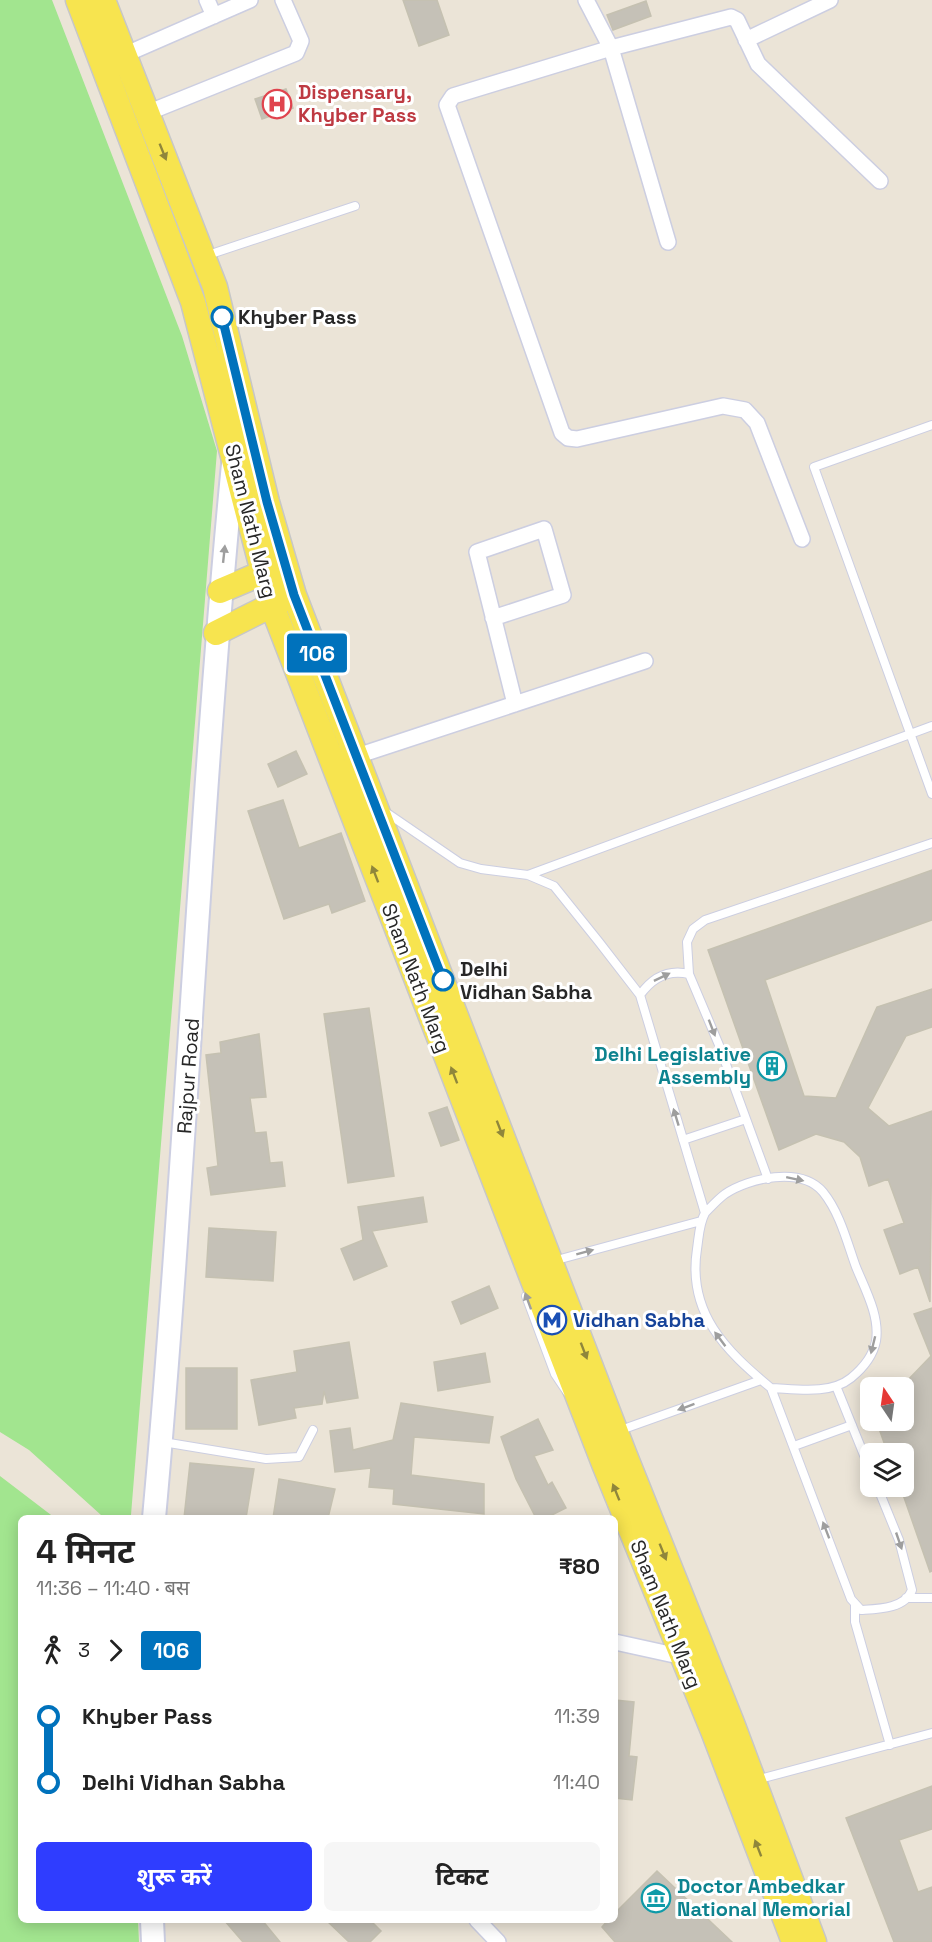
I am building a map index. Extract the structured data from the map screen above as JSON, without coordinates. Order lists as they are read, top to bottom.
{
  "streets": {
    "main road": ["Sham Nath Marg"],
    "street": ["Rajpur Road"]
  },
  "crossings": [
    ["Sham Nath Marg", "Rajpur Road"]
  ],
  "places": {
    "hospital": ["Dispensary, Khyber Pass"],
    "other": ["Khyber Pass", "Delhi Vidhan Sabha"],
    "building": ["Delhi Legislative Assembly"],
    "metro station": ["Vidhan Sabha"],
    "museum": ["Doctor Ambedkar National Memorial"]
  },
  "lines": ["bus line 106"],
  "north": "top",
  "page": {
    "on_map": "106",
    "heading": ["4 मिनट", "11:36 – 11:40 · बस", "₹80"],
    "legs": ["3", "106"],
    "list": [
      {
        "name": "Khyber Pass",
        "value": "11:39"
      },
      {
        "name": "Delhi Vidhan Sabha",
        "value": "11:40"
      }
    ],
    "buttons": ["शुरू करें", "टिकट"]
  }
}
